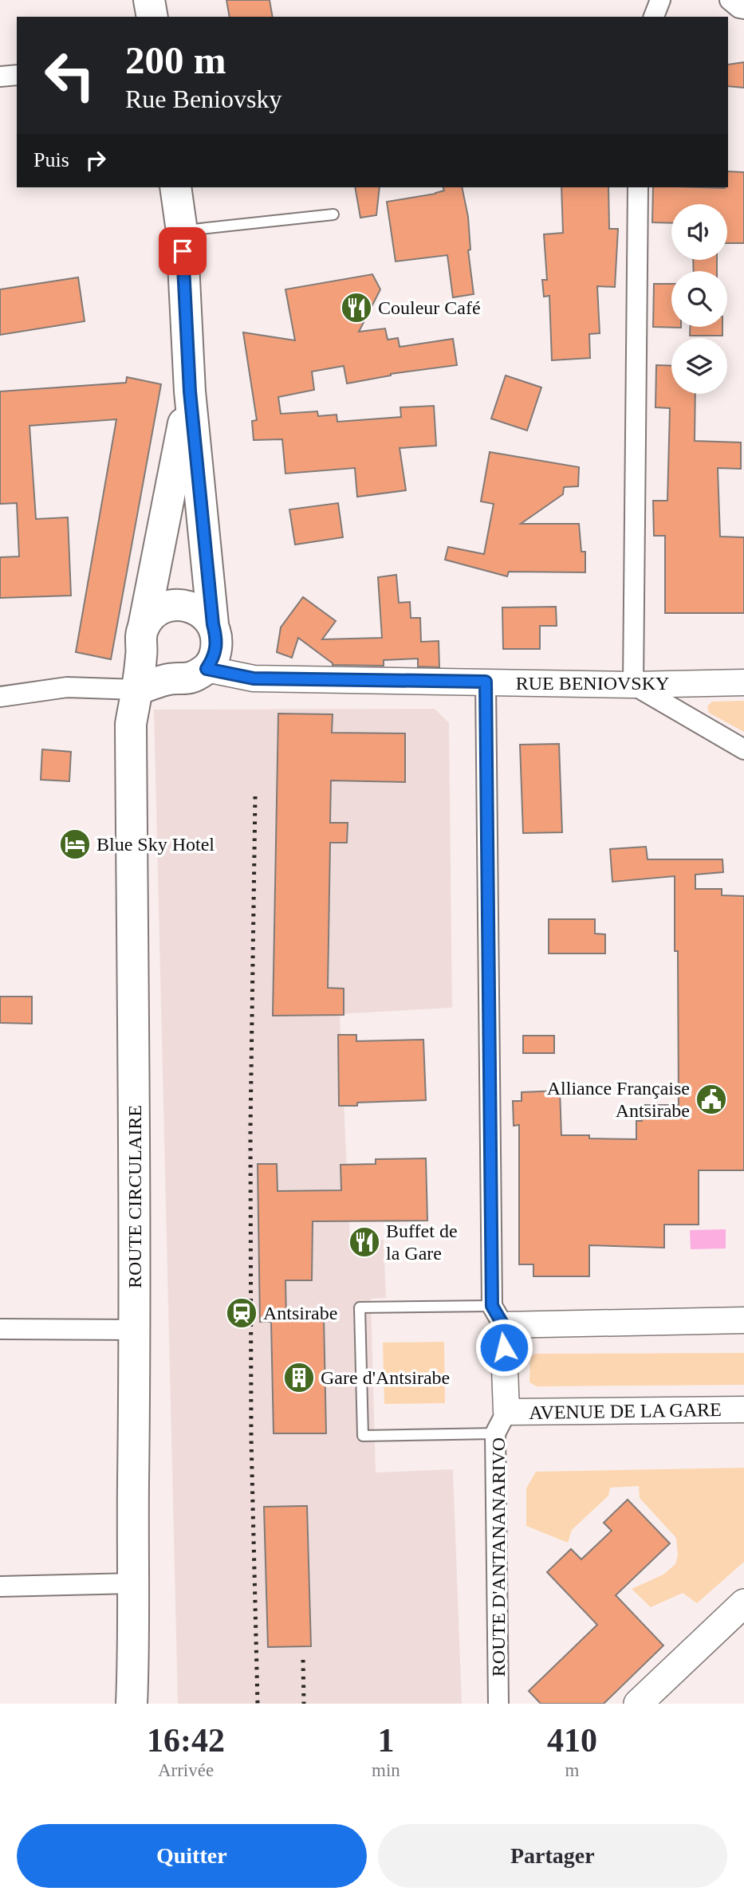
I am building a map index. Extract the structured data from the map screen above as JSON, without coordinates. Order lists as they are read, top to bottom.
{
  "streets": {
    "main road": ["ROUTE CIRCULAIRE"],
    "street": ["RUE BENIOVSKY", "AVENUE DE LA GARE", "ROUTE D'ANTANANARIVO"]
  },
  "crossings": [
    ["RUE BENIOVSKY", "ROUTE CIRCULAIRE"],
    ["AVENUE DE LA GARE", "ROUTE D'ANTANANARIVO"]
  ],
  "places": {
    "restaurant": ["Couleur Café", "Buffet de la Gare"],
    "hotel": ["Blue Sky Hotel"],
    "public building": ["Alliance Française Antsirabe"],
    "station": ["Antsirabe"],
    "building": ["Gare d'Antsirabe"]
  },
  "page": {
    "turn": ["200 m", "Rue Beniovsky"],
    "then": "Puis",
    "eta": [
      "16:42",
      "Arrivée",
      "1",
      "min",
      "410",
      "m"
    ],
    "buttons": ["Quitter", "Partager"]
  }
}
